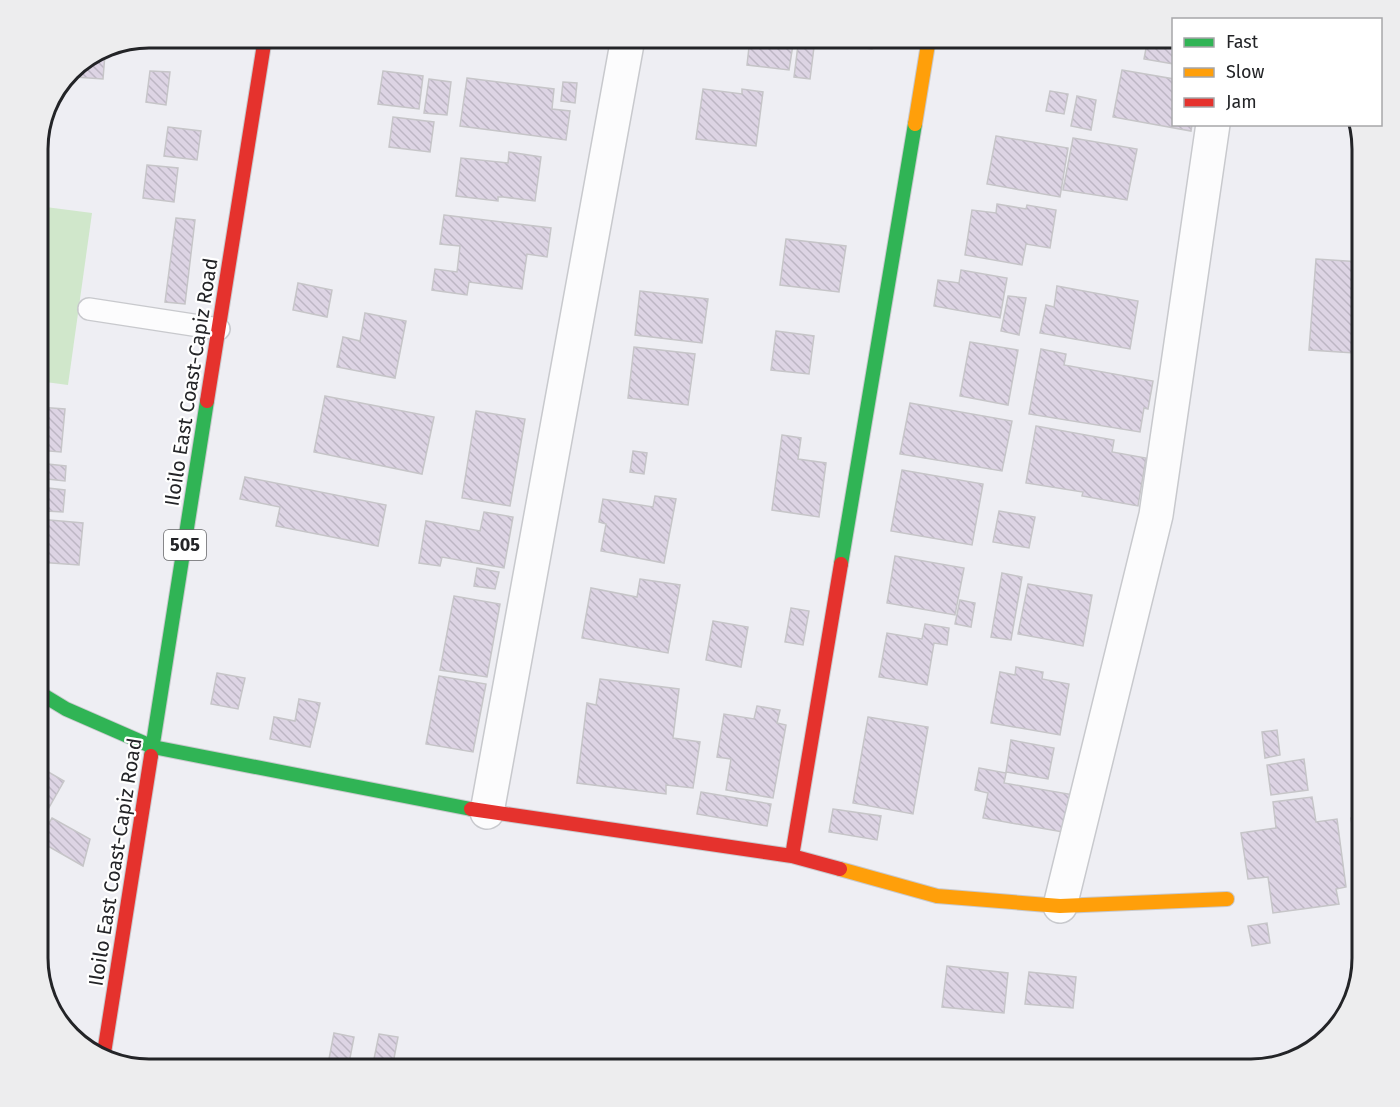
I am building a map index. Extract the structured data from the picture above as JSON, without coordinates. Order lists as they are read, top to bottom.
{
  "streets": {
    "street": ["Iloilo East Coast-Capiz Road", "505"]
  },
  "legend": ["Fast", "Slow", "Jam"]
}
